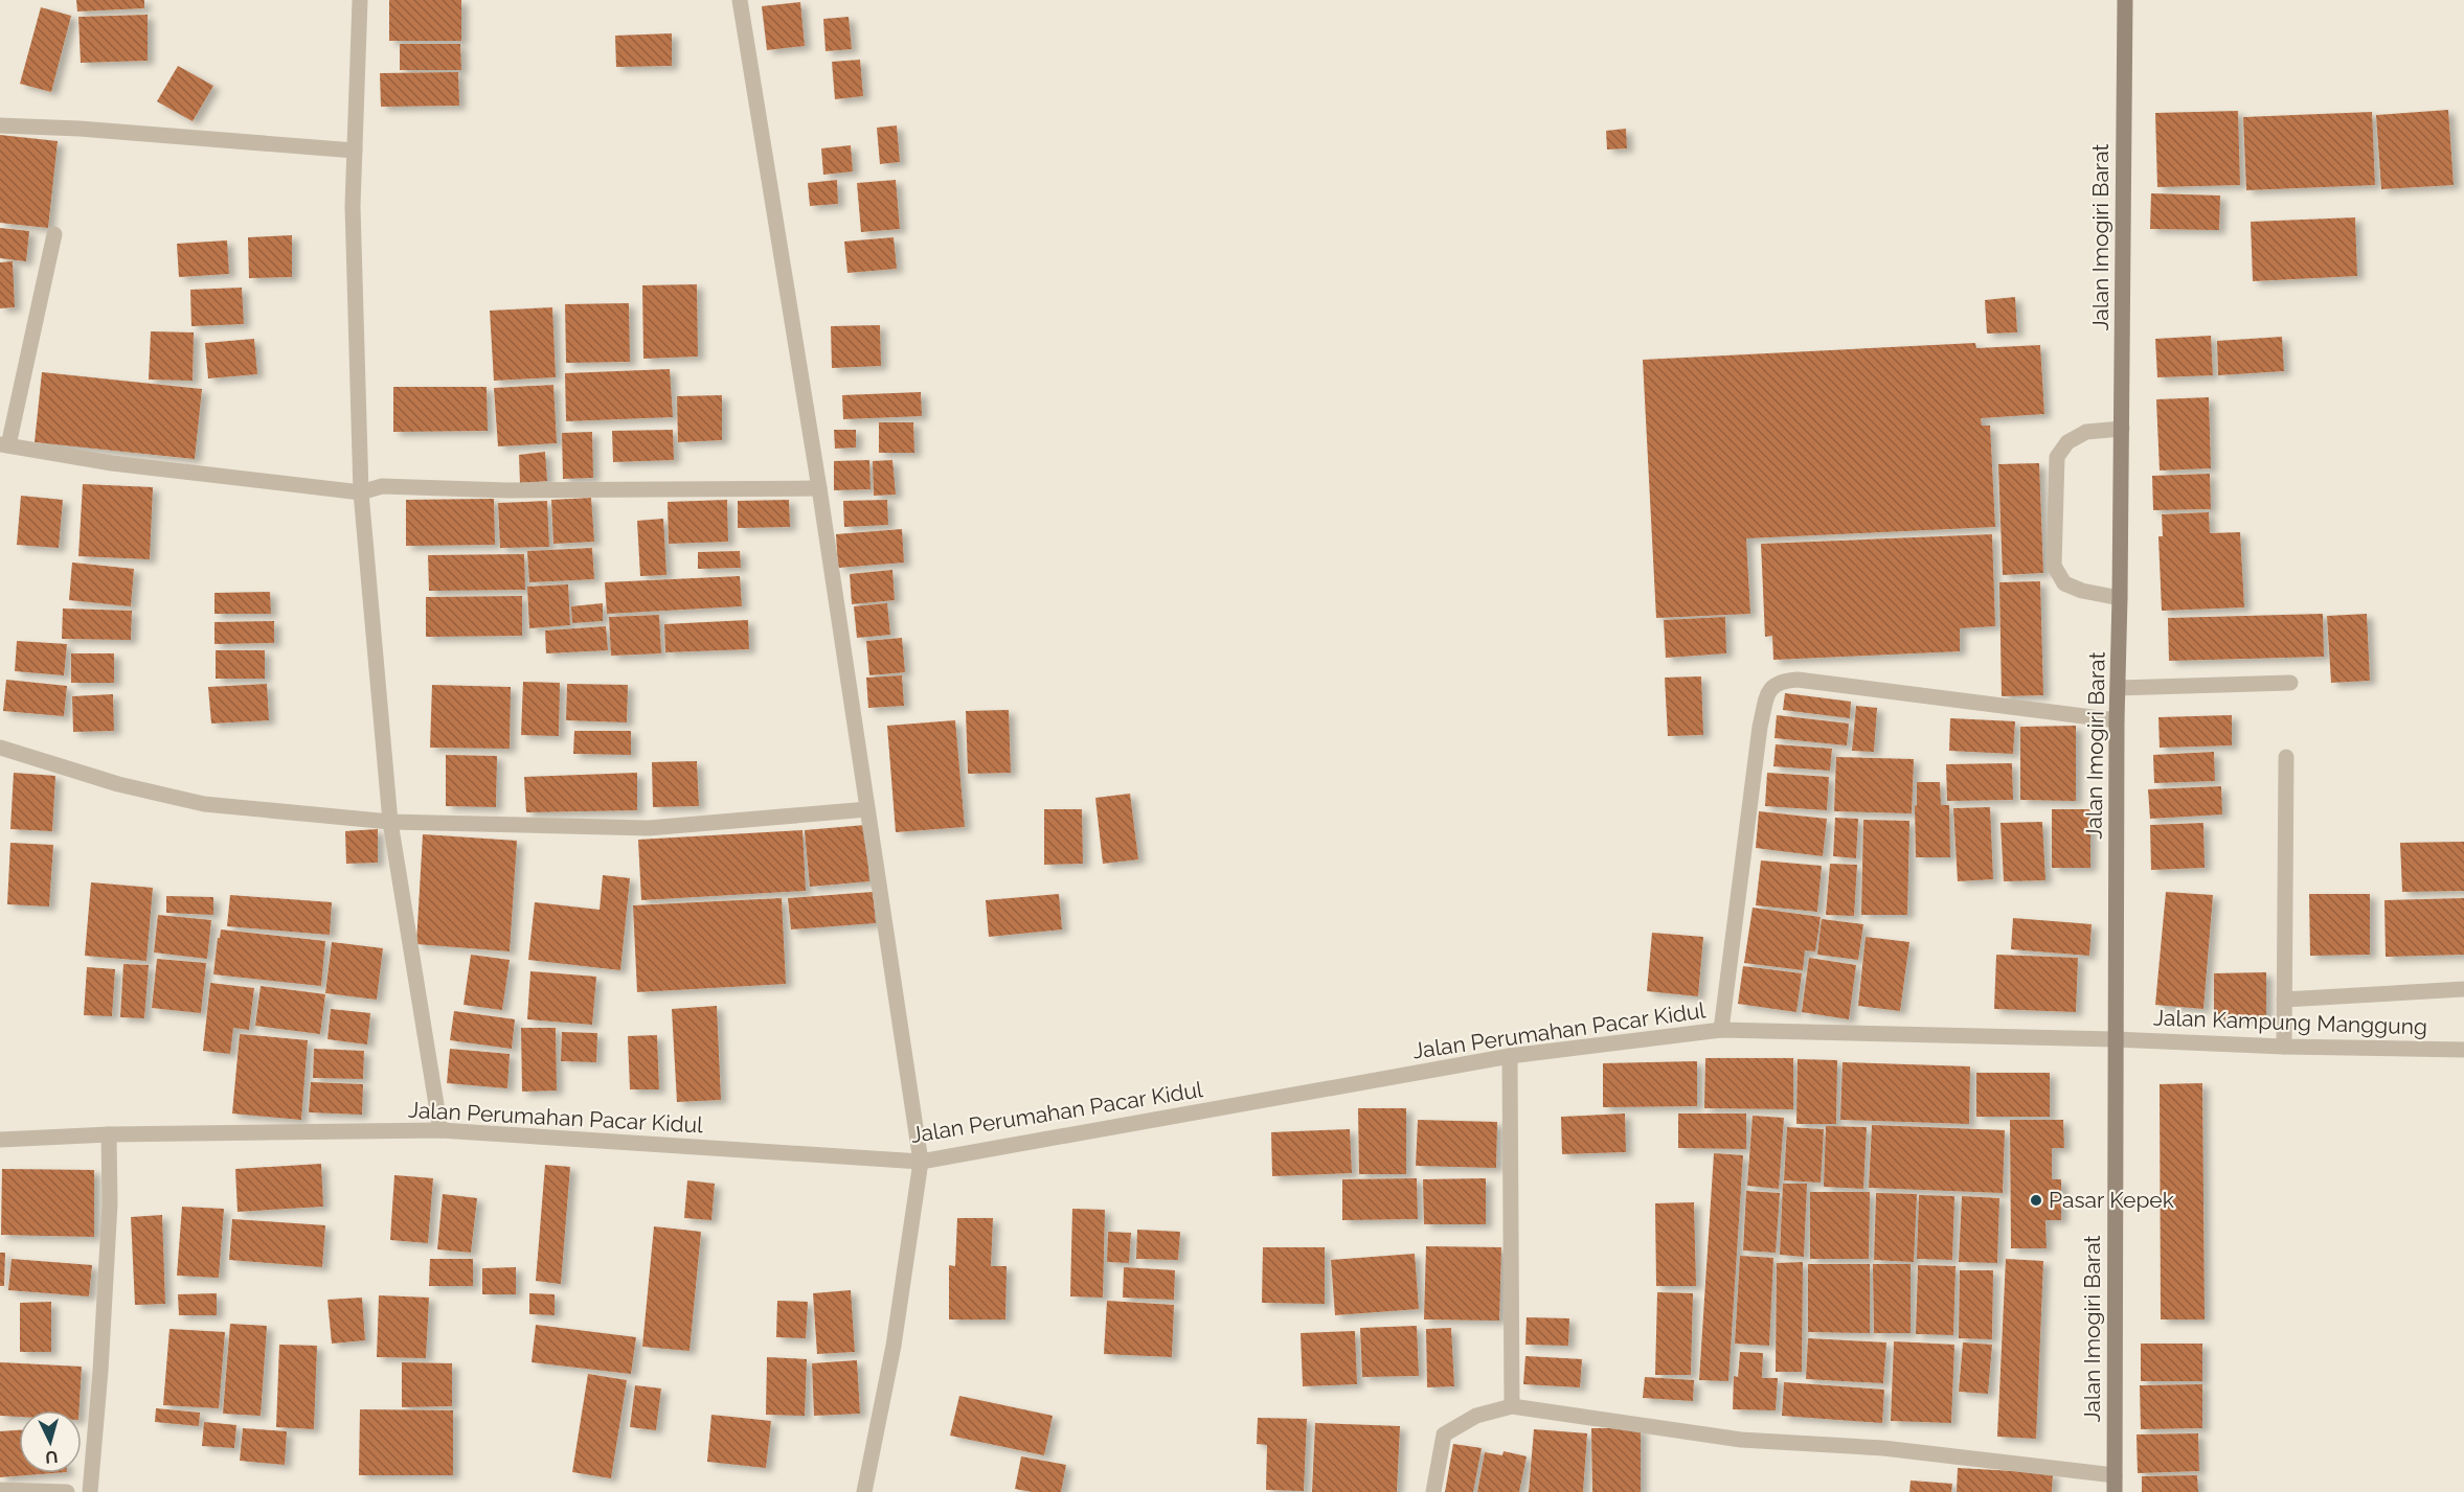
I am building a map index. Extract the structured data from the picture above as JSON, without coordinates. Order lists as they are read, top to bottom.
{
  "streets": {
    "main road": ["Jalan Imogiri Barat"],
    "street": ["Jalan Kampung Manggung", "Jalan Perumahan Pacar Kidul"]
  },
  "crossings": [
    ["Jalan Imogiri Barat", "Jalan Kampung Manggung"],
    ["Jalan Imogiri Barat", "Jalan Perumahan Pacar Kidul"],
    ["Jalan Kampung Manggung", "Jalan Perumahan Pacar Kidul"]
  ],
  "places": ["Pasar Kepek"],
  "north": "bottom"
}
